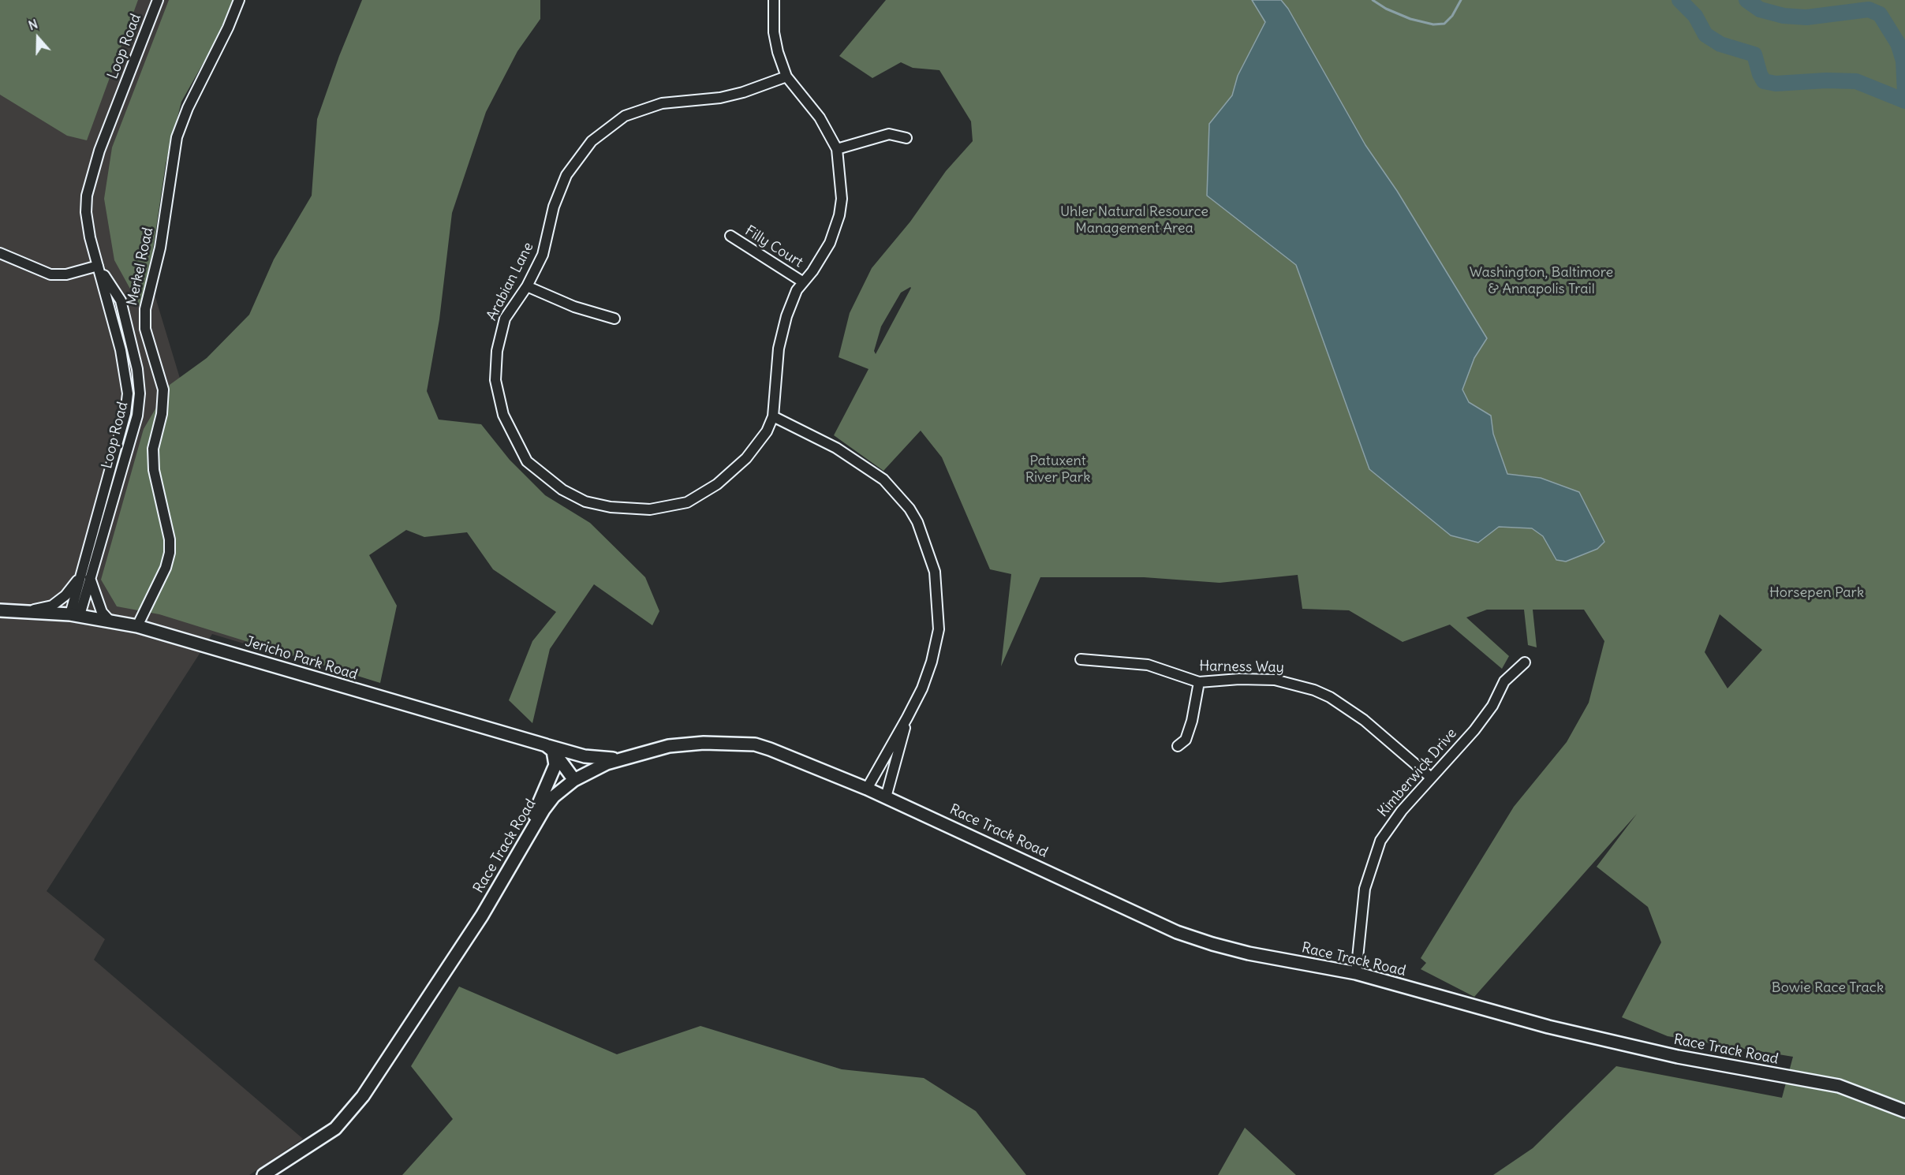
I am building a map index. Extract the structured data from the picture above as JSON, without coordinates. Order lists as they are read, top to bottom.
{
  "streets": {
    "street": [
      "Loop Road",
      "Filly Court",
      "Merkel Road",
      "Arabian Lane",
      "Jericho Park Road",
      "Harness Way",
      "Kimberwick Drive",
      "Race Track Road"
    ]
  },
  "crossings": [
    ["Loop Road", "Jericho Park Road"],
    ["Filly Court", "Arabian Lane"],
    ["Merkel Road", "Jericho Park Road"],
    ["Jericho Park Road", "Race Track Road"],
    ["Harness Way", "Kimberwick Drive"],
    ["Kimberwick Drive", "Race Track Road"]
  ],
  "parks": [
    "Uhler Natural Resource Management Area",
    "Washington, Baltimore & Annapolis Trail",
    "Patuxent River Park",
    "Horsepen Park",
    "Bowie Race Track"
  ],
  "north": "top"
}
